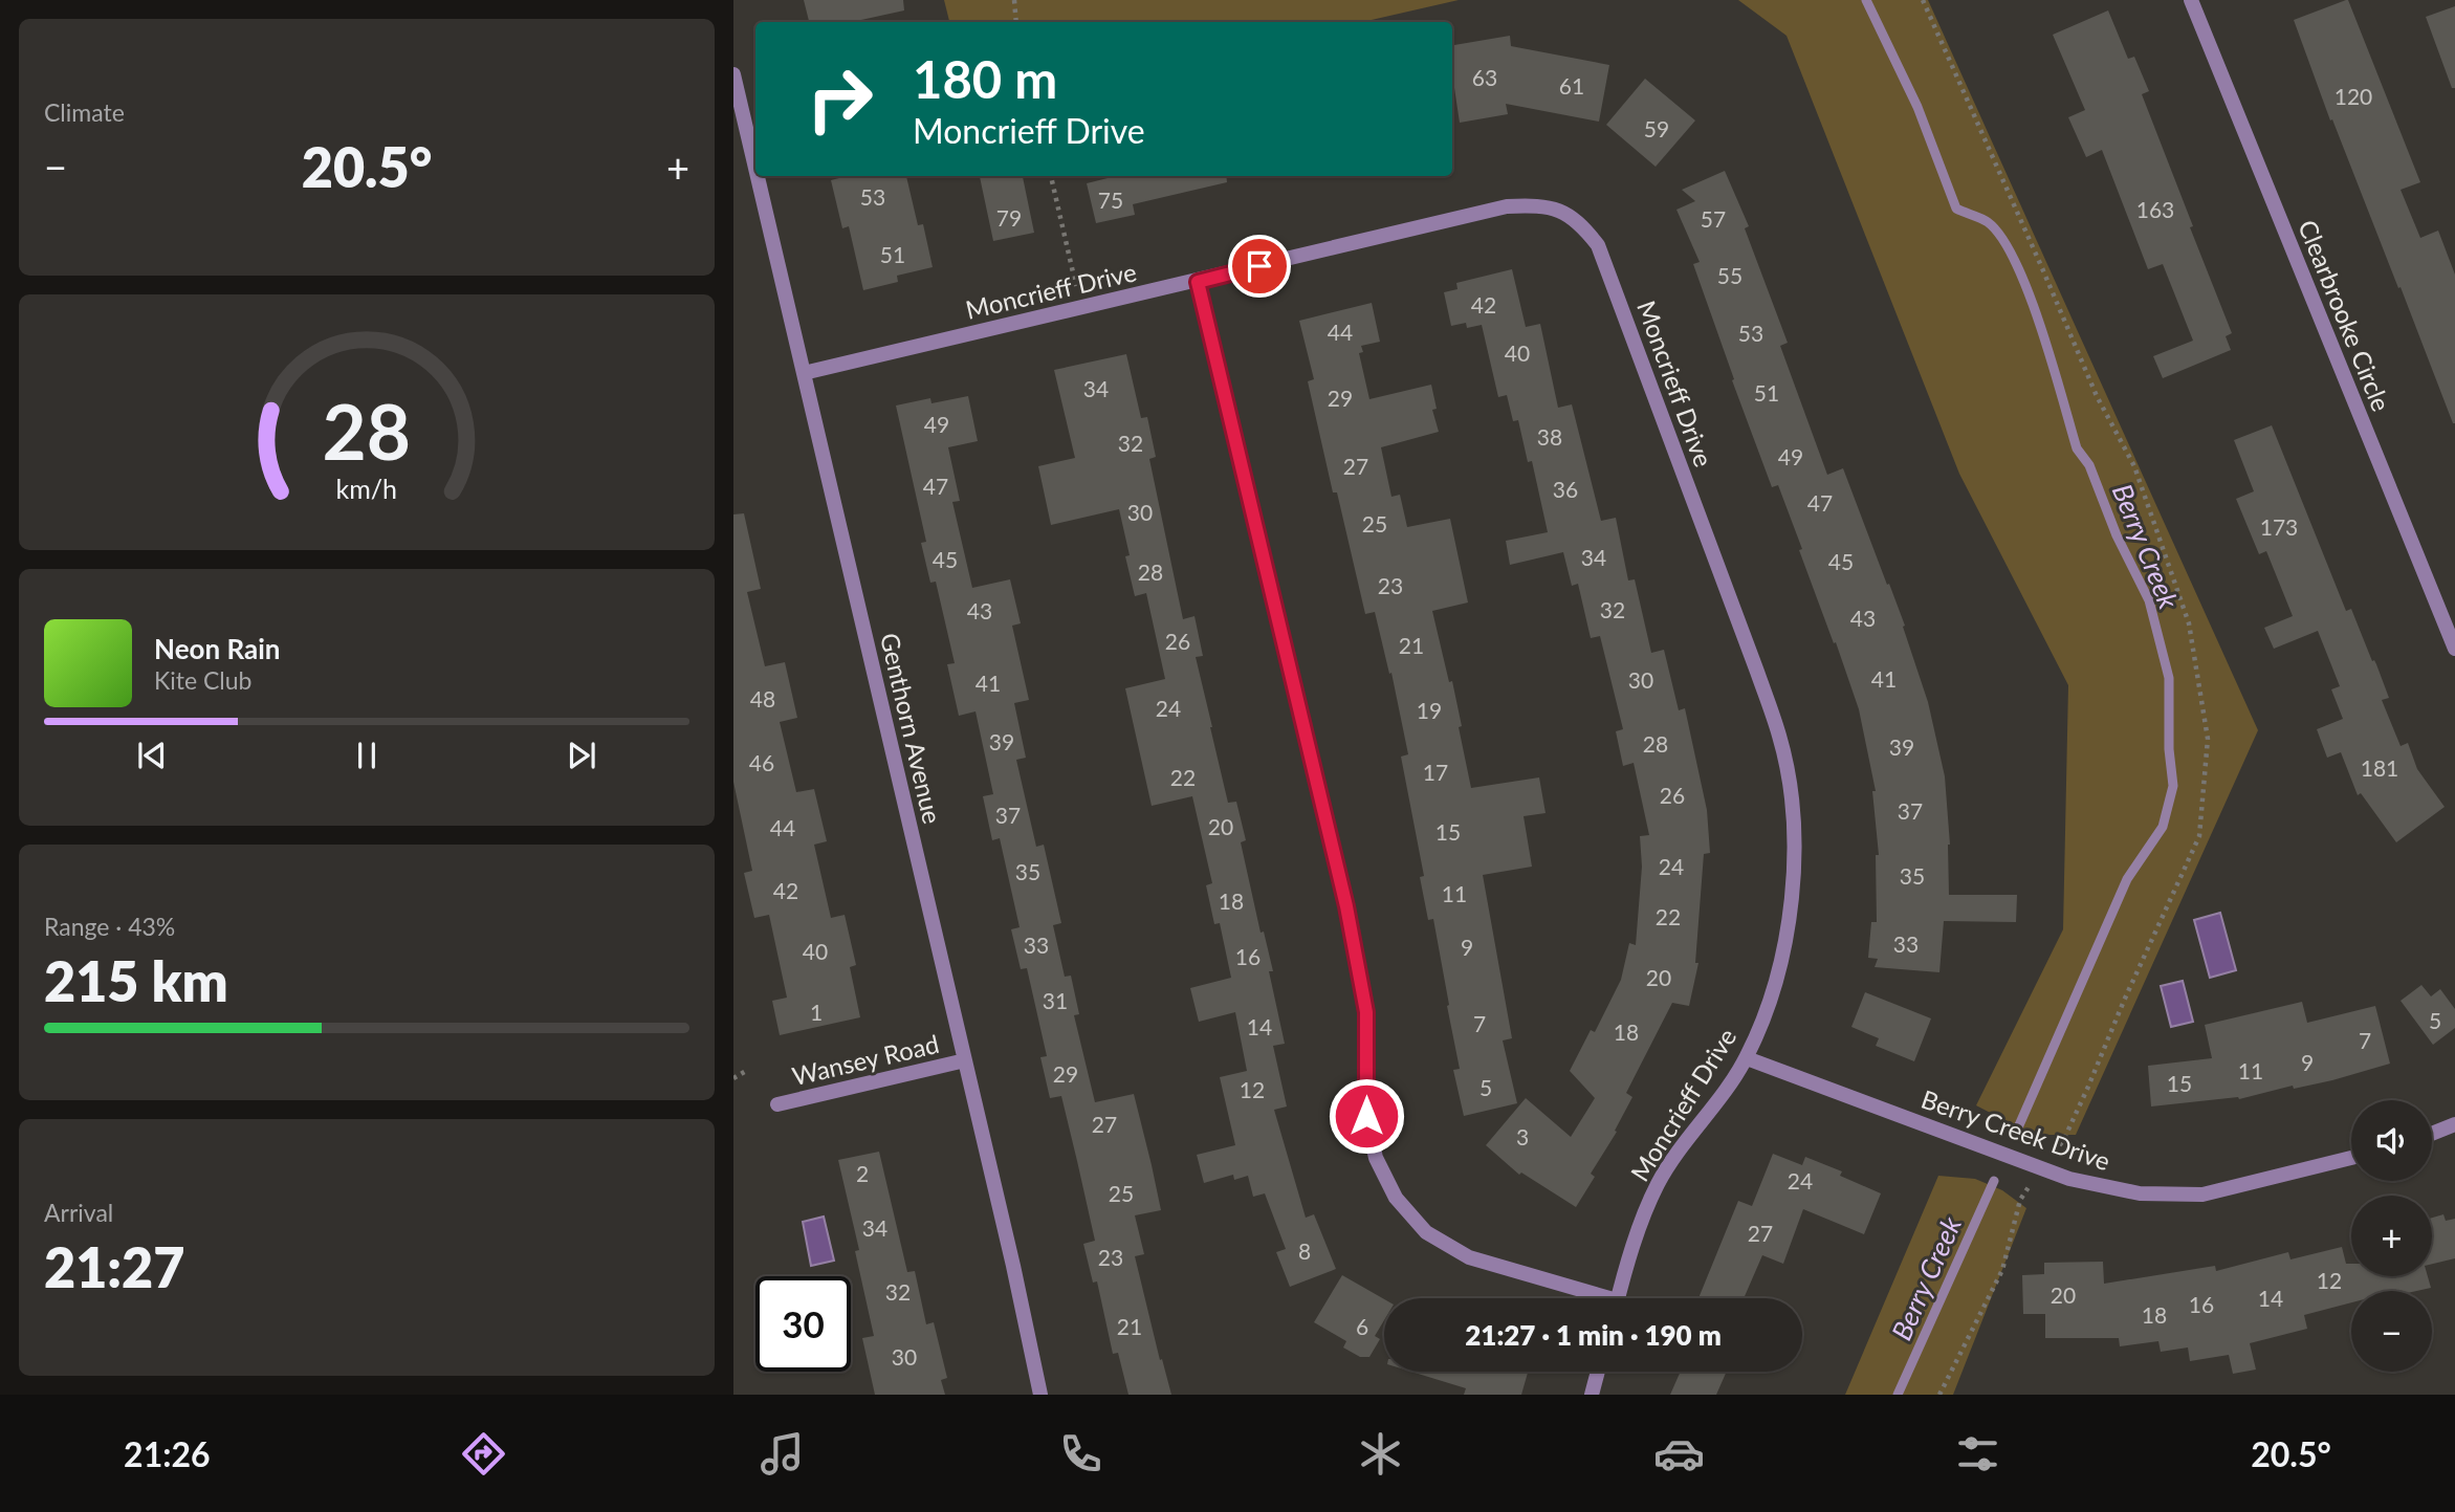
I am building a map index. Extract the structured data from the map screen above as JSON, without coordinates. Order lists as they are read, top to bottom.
{
  "streets": {
    "street": [
      "Moncrieff Drive",
      "Clearbrooke Circle",
      "Genthorn Avenue",
      "Wansey Road",
      "Berry Creek Drive"
    ]
  },
  "crossings": [
    ["Moncrieff Drive", "Genthorn Avenue"],
    ["Moncrieff Drive", "Berry Creek Drive"],
    ["Genthorn Avenue", "Wansey Road"]
  ],
  "water": ["Berry Creek"],
  "house_numbers": [
    "63",
    "61",
    "120",
    "59",
    "53",
    "75",
    "163",
    "79",
    "57",
    "51",
    "55",
    "42",
    "44",
    "53",
    "40",
    "34",
    "51",
    "29",
    "49",
    "38",
    "32",
    "49",
    "27",
    "47",
    "36",
    "47",
    "30",
    "25",
    "173",
    "34",
    "45",
    "45",
    "28",
    "23",
    "32",
    "43",
    "43",
    "26",
    "21",
    "41",
    "30",
    "41",
    "48",
    "24",
    "19",
    "39",
    "28",
    "39",
    "46",
    "181",
    "17",
    "22",
    "26",
    "37",
    "37",
    "20",
    "44",
    "15",
    "24",
    "35",
    "35",
    "42",
    "11",
    "18",
    "22",
    "33",
    "33",
    "9",
    "40",
    "16",
    "20",
    "31",
    "1",
    "5",
    "7",
    "14",
    "18",
    "7",
    "9",
    "11",
    "29",
    "15",
    "5",
    "12",
    "27",
    "3",
    "2",
    "24",
    "25",
    "34",
    "27",
    "8",
    "23",
    "12",
    "32",
    "20",
    "14",
    "16",
    "18",
    "21",
    "6",
    "30"
  ],
  "page": {
    "tile": [
      "Climate",
      ["Range · 43%", "215 km"],
      ["Arrival", "21:27"]
    ],
    "turn": ["180 m", "Moncrieff Drive"],
    "heat": ["−", "20.5°", "+"],
    "song": ["Neon Rain", "Kite Club"],
    "map_buttons": ["+", "−"],
    "limit": "30",
    "trip": "21:27 · 1 min · 190 m",
    "tabs": ["21:26", "20.5°"],
    "gauge": ["28", "km/h"]
  }
}
